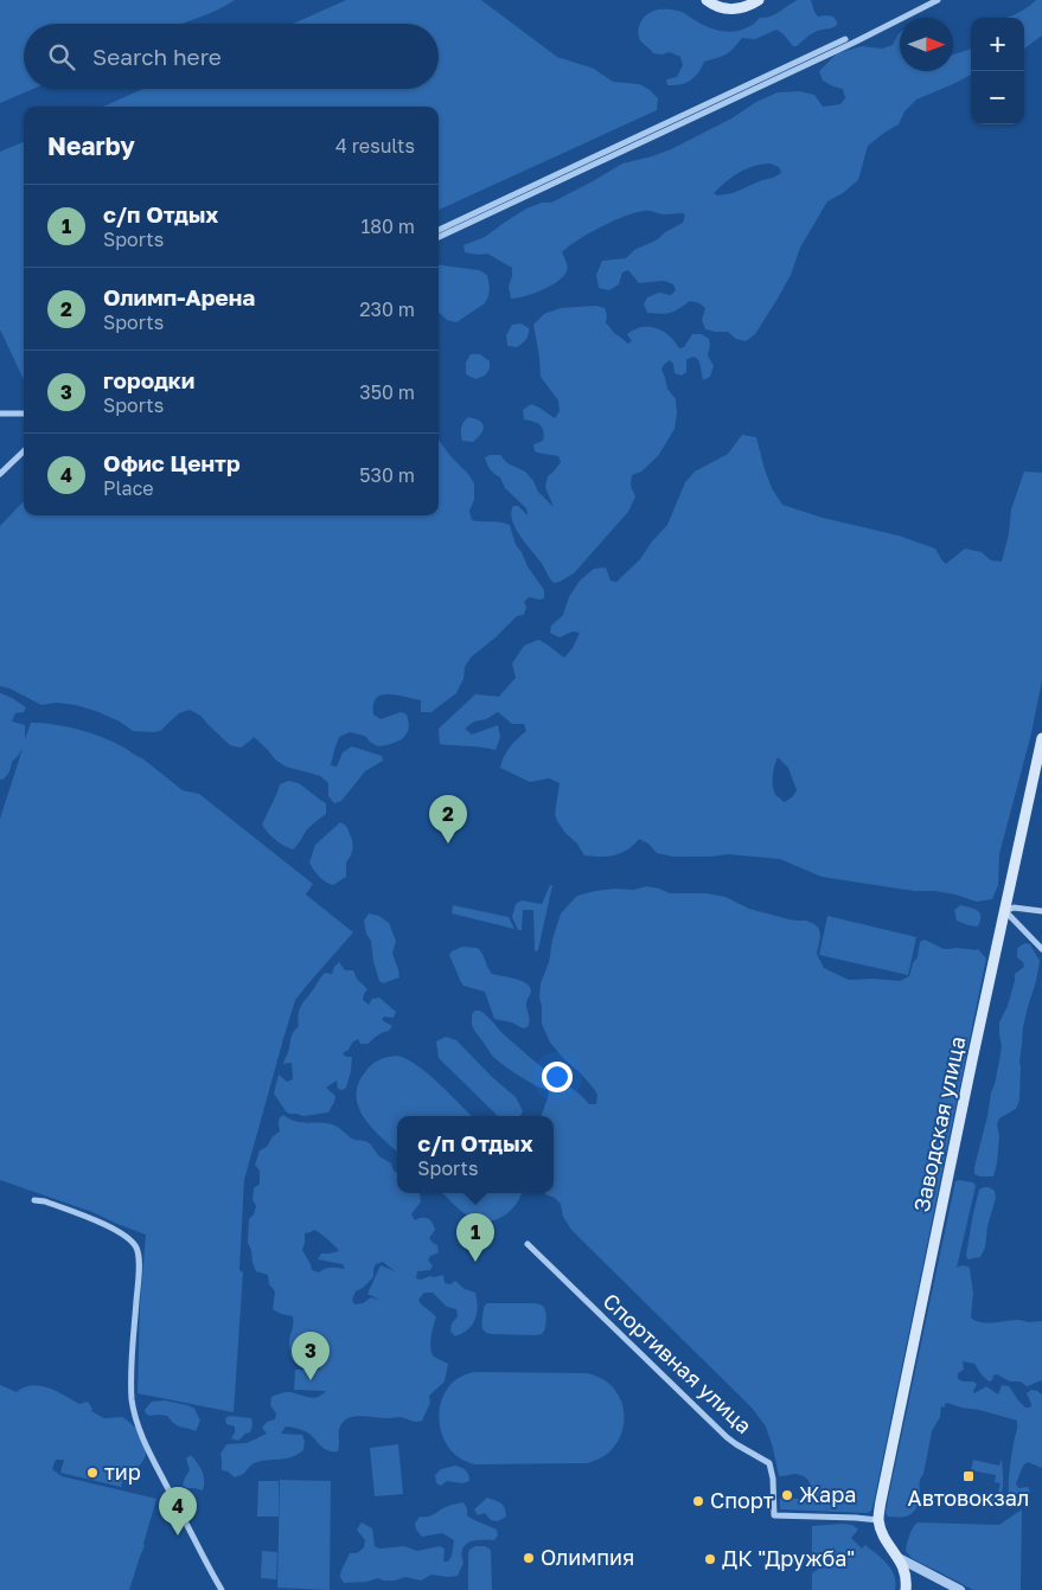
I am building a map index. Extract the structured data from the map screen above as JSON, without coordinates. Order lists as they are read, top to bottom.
{
  "streets": {
    "main road": ["Заводская улица"],
    "street": ["Спортивная улица"]
  },
  "crossings": [
    ["Заводская улица", "Спортивная улица"]
  ],
  "places": {
    "other": [
      "тир",
      "Жара",
      "Спорт",
      "Олимпия",
      "ДК \"Дружба\""
    ],
    "transit": ["Автовокзал"]
  },
  "north": "right",
  "page": {
    "map_buttons": ["+", "−"],
    "search": "Search here",
    "heading": ["Nearby", "4 results"],
    "list": [
      {
        "mark": "1",
        "name": "с/п Отдых",
        "note": "Sports",
        "value": "180 m"
      },
      {
        "mark": "2",
        "name": "Олимп-Арена",
        "note": "Sports",
        "value": "230 m"
      },
      {
        "mark": "3",
        "name": "городки",
        "note": "Sports",
        "value": "350 m"
      },
      {
        "mark": "4",
        "name": "Офис Центр",
        "note": "Place",
        "value": "530 m"
      }
    ],
    "pins": [
      "2",
      "1",
      "3",
      "4"
    ],
    "popup": ["с/п Отдых", "Sports"]
  }
}
